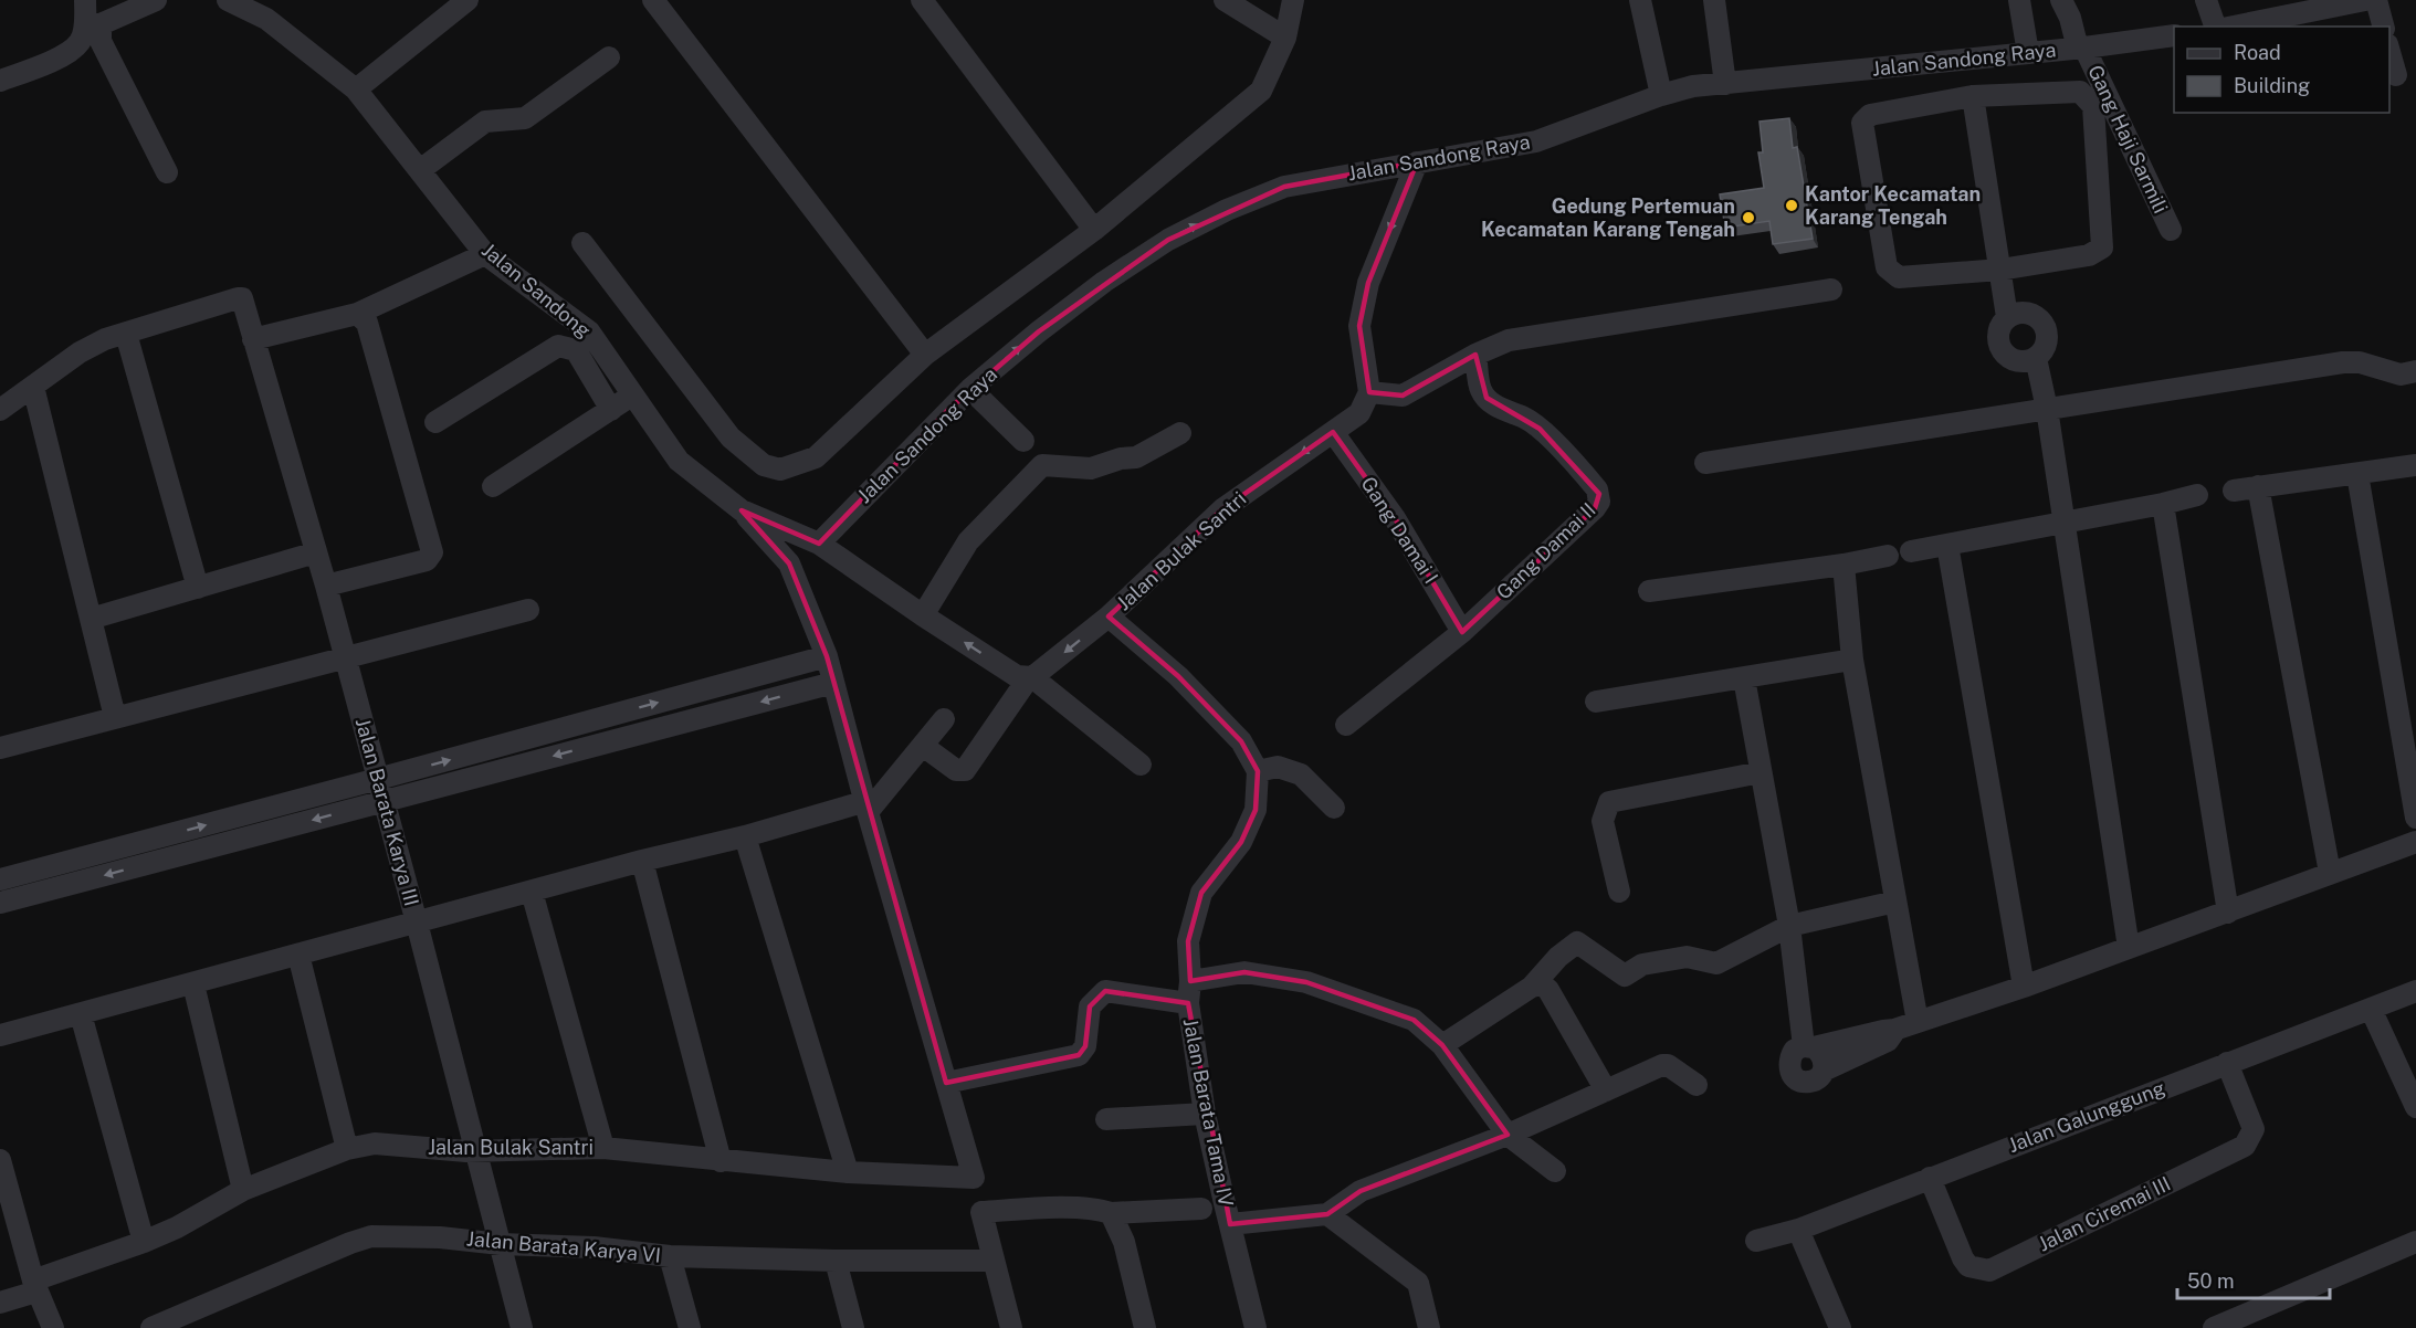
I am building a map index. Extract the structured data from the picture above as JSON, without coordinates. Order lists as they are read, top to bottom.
{
  "streets": {
    "street": [
      "Jalan Sandong Raya",
      "Gang Haji Sarmili",
      "Jalan Sandong",
      "Gang Damai I",
      "Jalan Bulak Santri",
      "Gang Damai II",
      "Jalan Barata Karya III",
      "Jalan Barata Tama IV",
      "Jalan Galunggung",
      "Jalan Ciremai III",
      "Jalan Barata Karya VI"
    ]
  },
  "crossings": [
    ["Jalan Sandong Raya", "Gang Haji Sarmili"],
    ["Jalan Sandong Raya", "Jalan Sandong"],
    ["Gang Damai I", "Jalan Bulak Santri"],
    ["Gang Damai I", "Gang Damai II"],
    ["Jalan Bulak Santri", "Jalan Barata Karya III"],
    ["Jalan Barata Karya III", "Jalan Barata Karya VI"],
    ["Jalan Galunggung", "Jalan Ciremai III"]
  ],
  "places": ["Kantor Kecamatan Karang Tengah", "Gedung Pertemuan Kecamatan Karang Tengah"],
  "legend": ["Road", "Building"],
  "scale_bar": "50 m"
}
